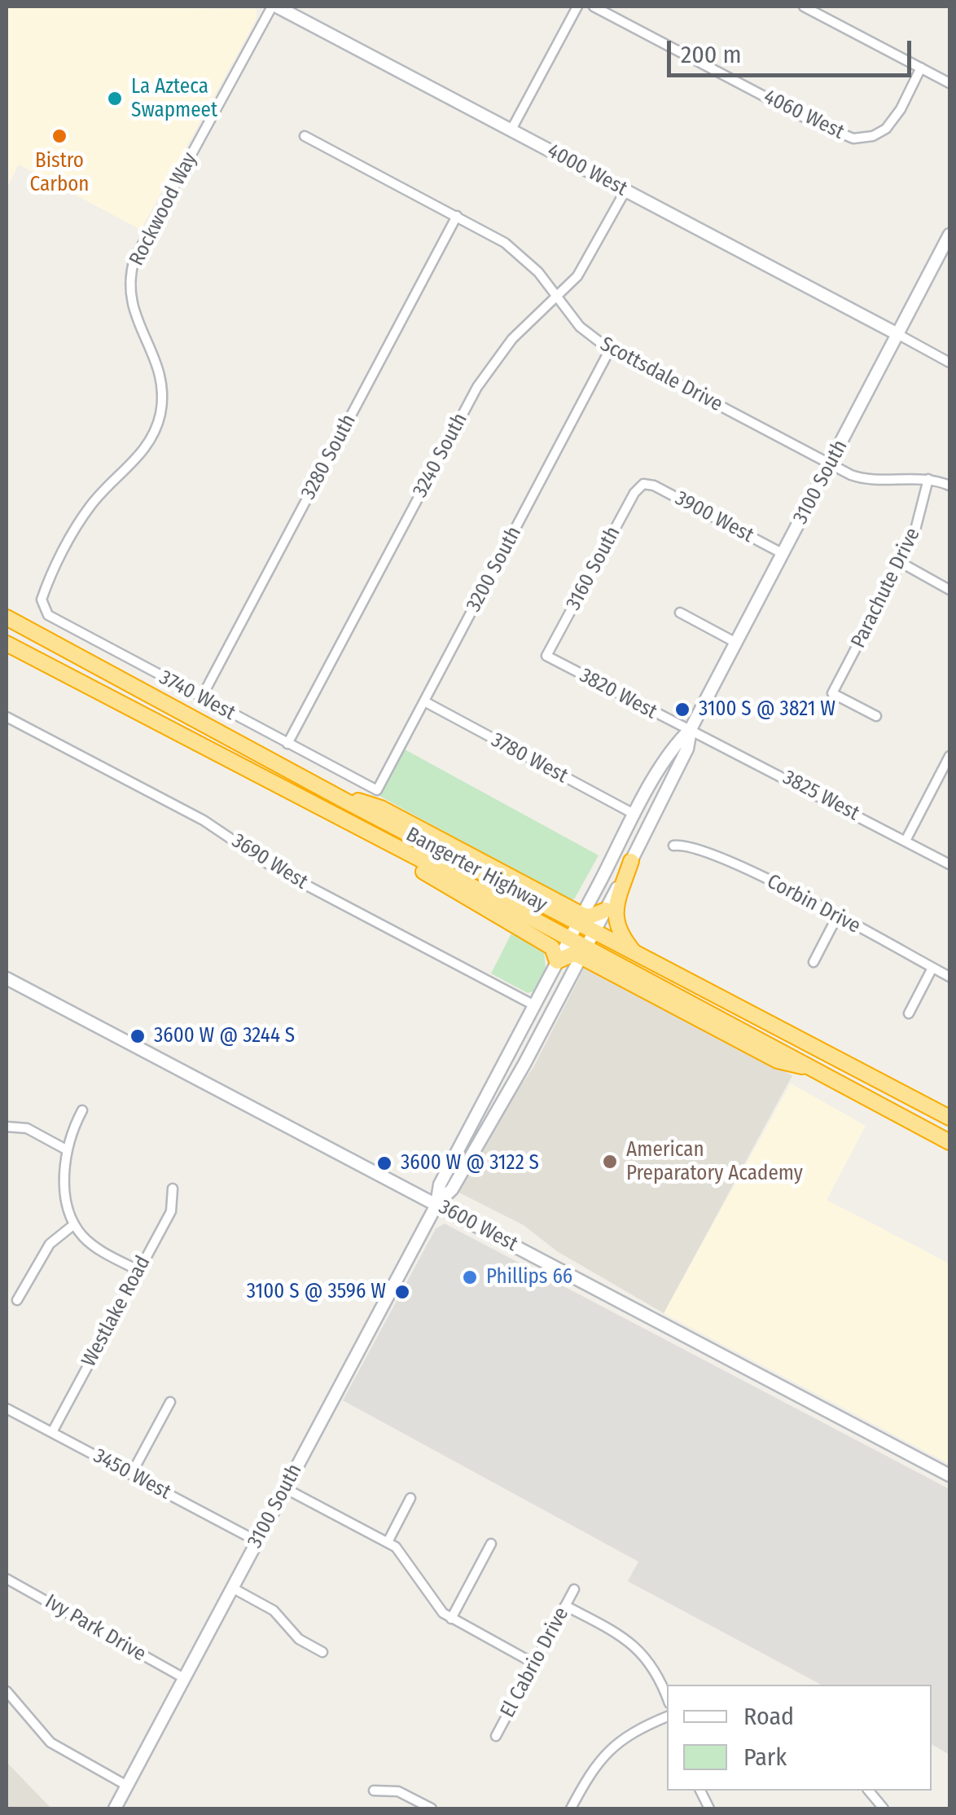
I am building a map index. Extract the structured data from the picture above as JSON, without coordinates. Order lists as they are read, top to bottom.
{
  "streets": {
    "highway": ["Bangerter Highway"],
    "main road": ["4000 West", "3100 South", "3600 West"],
    "street": [
      "4060 West",
      "Rockwood Way",
      "Scottsdale Drive",
      "3240 South",
      "3280 South",
      "3900 West",
      "3160 South",
      "3200 South",
      "Parachute Drive",
      "3820 West",
      "3740 West",
      "3780 West",
      "3825 West",
      "3690 West",
      "Corbin Drive",
      "Westlake Road",
      "3450 West",
      "Ivy Park Drive",
      "El Cabrio Drive"
    ]
  },
  "crossings": [
    ["4000 West", "Rockwood Way"],
    ["4000 West", "3240 South"],
    ["4000 West", "3100 South"],
    ["Rockwood Way", "3740 West"],
    ["Scottsdale Drive", "3240 South"],
    ["Scottsdale Drive", "3280 South"],
    ["Scottsdale Drive", "3100 South"],
    ["Scottsdale Drive", "3200 South"],
    ["Scottsdale Drive", "Parachute Drive"],
    ["3240 South", "3740 West"],
    ["3280 South", "3740 West"],
    ["3100 South", "3900 West"],
    ["3100 South", "3820 West"],
    ["3100 South", "3780 West"],
    ["3100 South", "3825 West"],
    ["3100 South", "3690 West"],
    ["3100 South", "Bangerter Highway"],
    ["3100 South", "3600 West"],
    ["3100 South", "3450 West"],
    ["3100 South", "Ivy Park Drive"],
    ["3900 West", "3160 South"],
    ["3160 South", "3820 West"],
    ["3200 South", "3740 West"],
    ["3200 South", "3780 West"],
    ["3820 West", "3825 West"],
    ["Westlake Road", "3450 West"]
  ],
  "places": [
    "La Azteca Swapmeet",
    "Bistro Carbon",
    "3100 S @ 3821 W",
    "3600 W @ 3244 S",
    "American Preparatory Academy",
    "3600 W @ 3122 S",
    "Phillips 66",
    "3100 S @ 3596 W"
  ],
  "legend": ["Road", "Park"],
  "scale_bar": "200 m"
}
